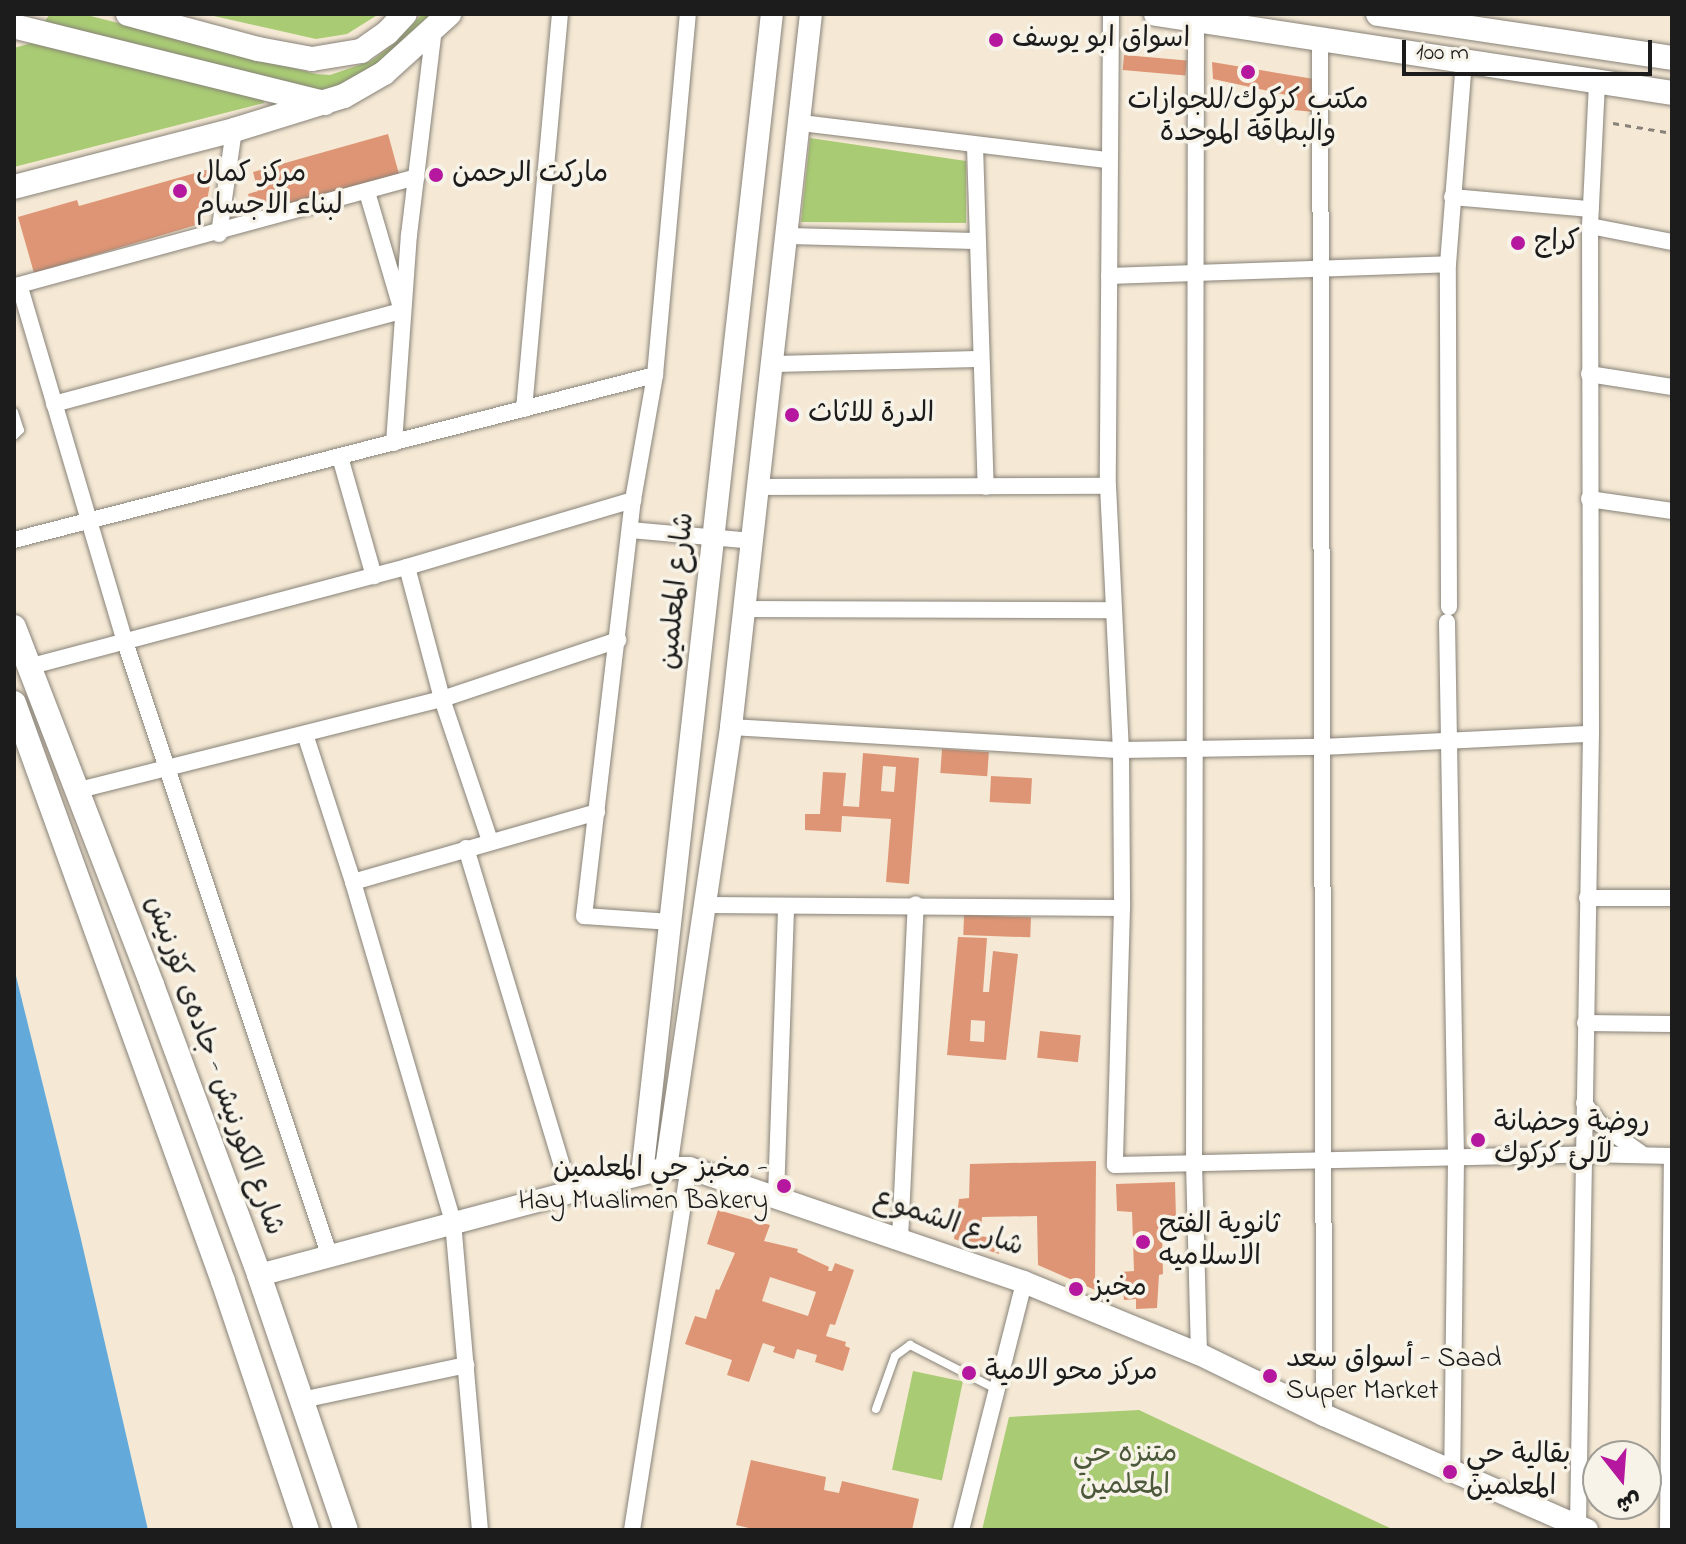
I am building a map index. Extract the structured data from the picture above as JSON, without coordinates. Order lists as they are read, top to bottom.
{
  "streets": {
    "main road": ["شارع الكورنيش - جادەی کۆرنیش"],
    "street": ["شارع المعلمين", "شارع الشموع"]
  },
  "crossings": [
    ["شارع المعلمين", "شارع الشموع"],
    ["شارع الكورنيش - جادەی کۆرنیش", "شارع الشموع"]
  ],
  "parks": ["متنزه حي المعلمين"],
  "places": [
    "اسواق ابو يوسف",
    "مكتب كركوك/للجوازات والبطاقة الموحدة",
    "ماركت الرحمن",
    "مركز كمال لبناء الاجسام",
    "كراج",
    "الدرة للاثاث",
    "روضة وحضانة لآلئ كركوك",
    "مخبز حي المعلمين - Hay Mualimen Bakery",
    "ثانوية الفتح الاسلاميه",
    "مخبز",
    "مركز محو الامية",
    "أسواق سعد - Saad Super Market",
    "بقالية حي المعلمين"
  ],
  "scale_bar": "100 m",
  "north": "bottom"
}
